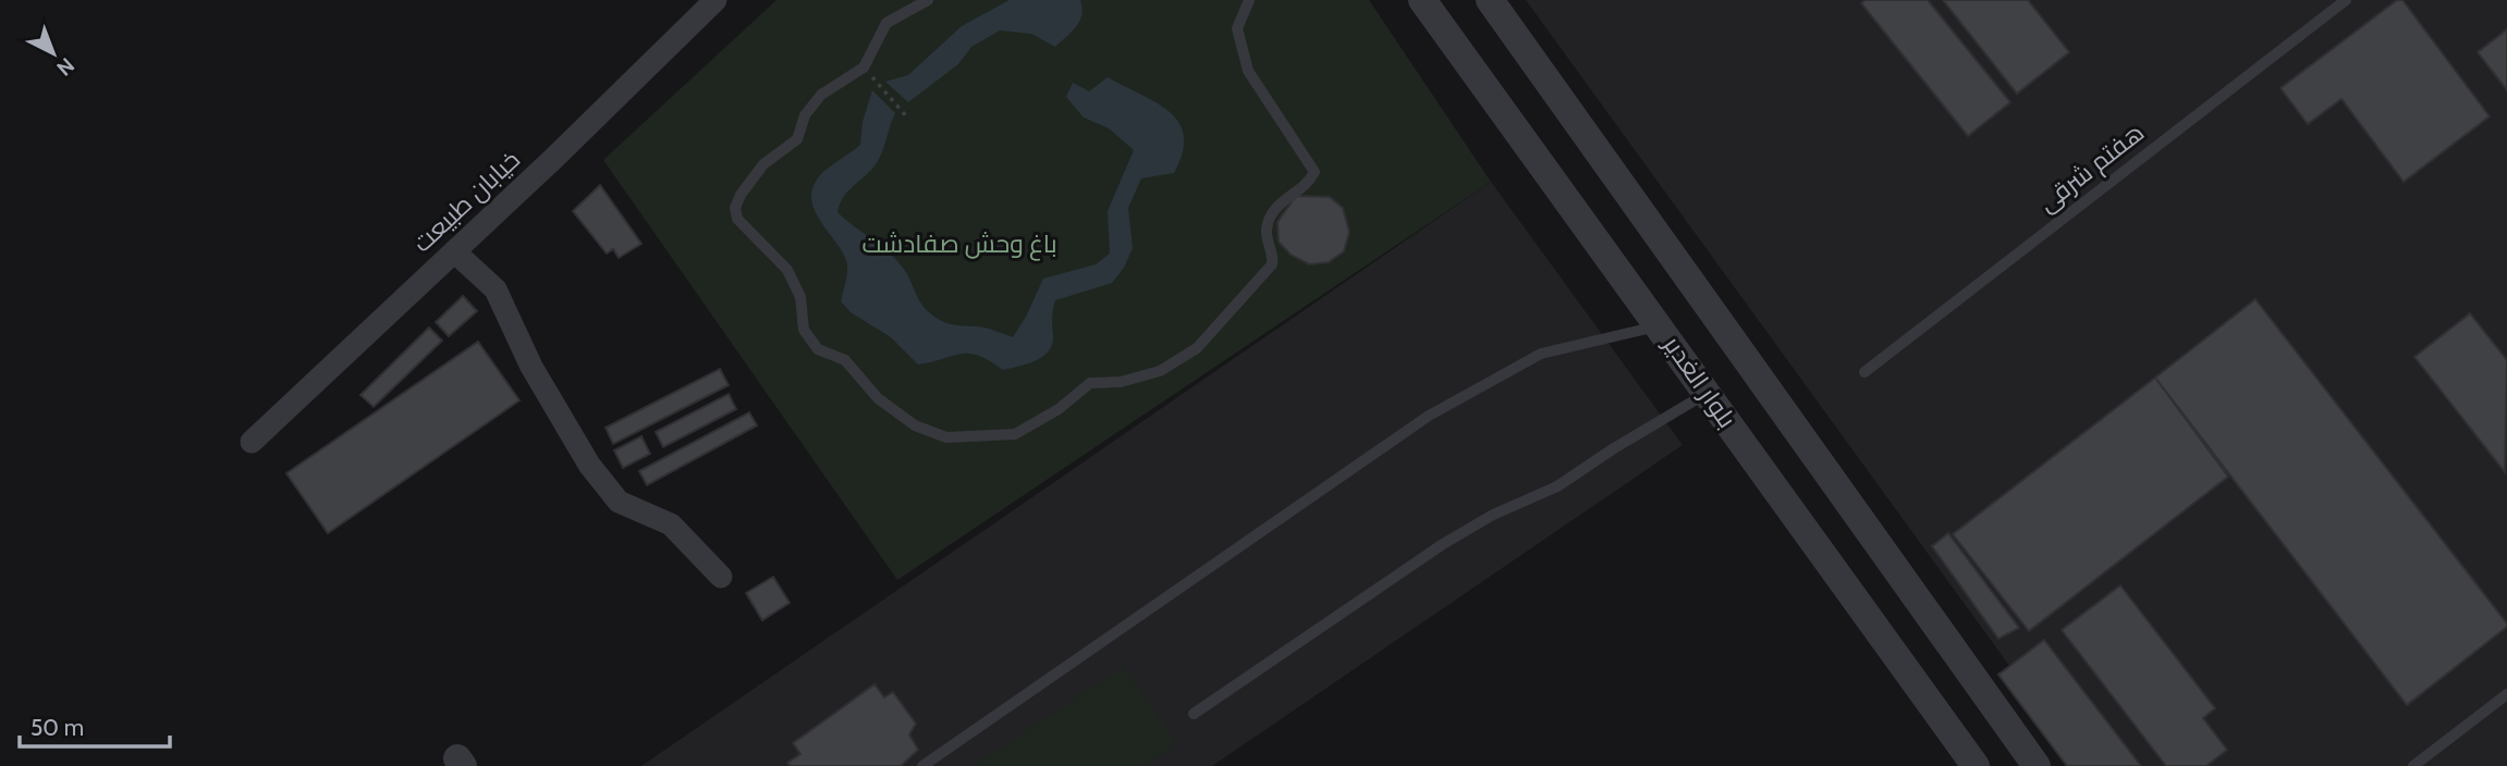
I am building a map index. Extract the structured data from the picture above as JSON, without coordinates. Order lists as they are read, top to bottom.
{
  "streets": {
    "street": ["خیابان طبیعت", "بلوار الغدیر"],
    "lane": ["هفتم شرقی"]
  },
  "parks": ["باغ وحش صفادشت"],
  "scale_bar": "50 m",
  "north": "bottom right"
}
